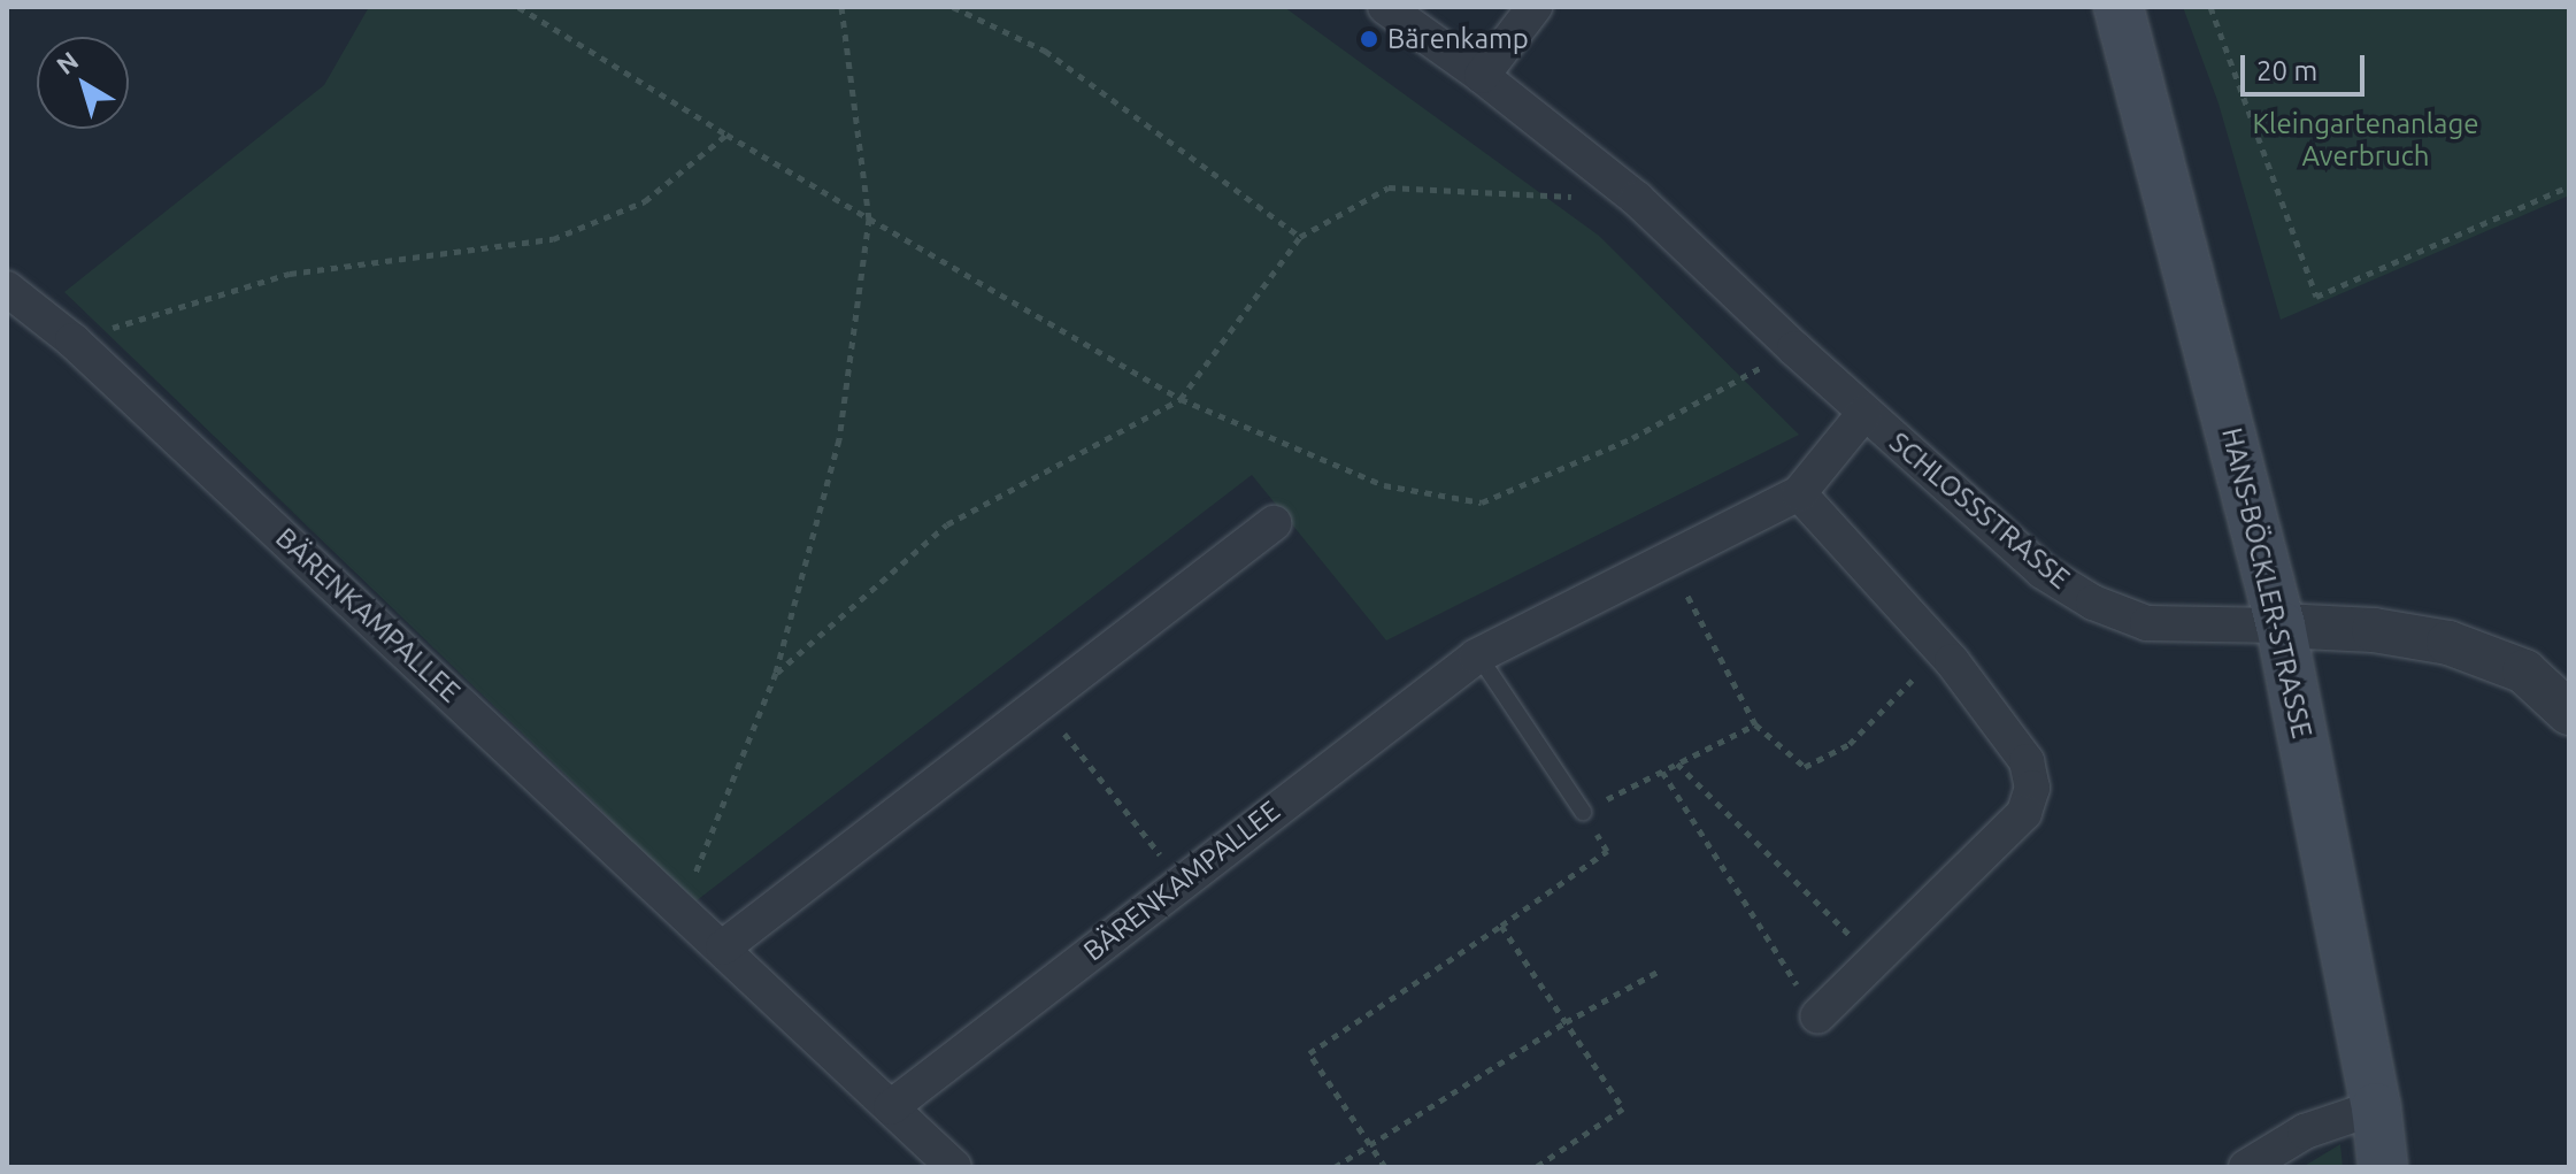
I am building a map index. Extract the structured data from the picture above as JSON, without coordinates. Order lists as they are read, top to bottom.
{
  "streets": {
    "main road": ["HANS-BÖCKLER-STRASSE"],
    "street": ["SCHLOSSSTRASSE", "BÄRENKAMPALLEE"]
  },
  "crossings": [
    ["SCHLOSSSTRASSE", "HANS-BÖCKLER-STRASSE"],
    ["SCHLOSSSTRASSE", "BÄRENKAMPALLEE"]
  ],
  "parks": ["Kleingartenanlage Averbruch"],
  "places": ["Bärenkamp"],
  "scale_bar": "20 m",
  "north": "top left"
}
